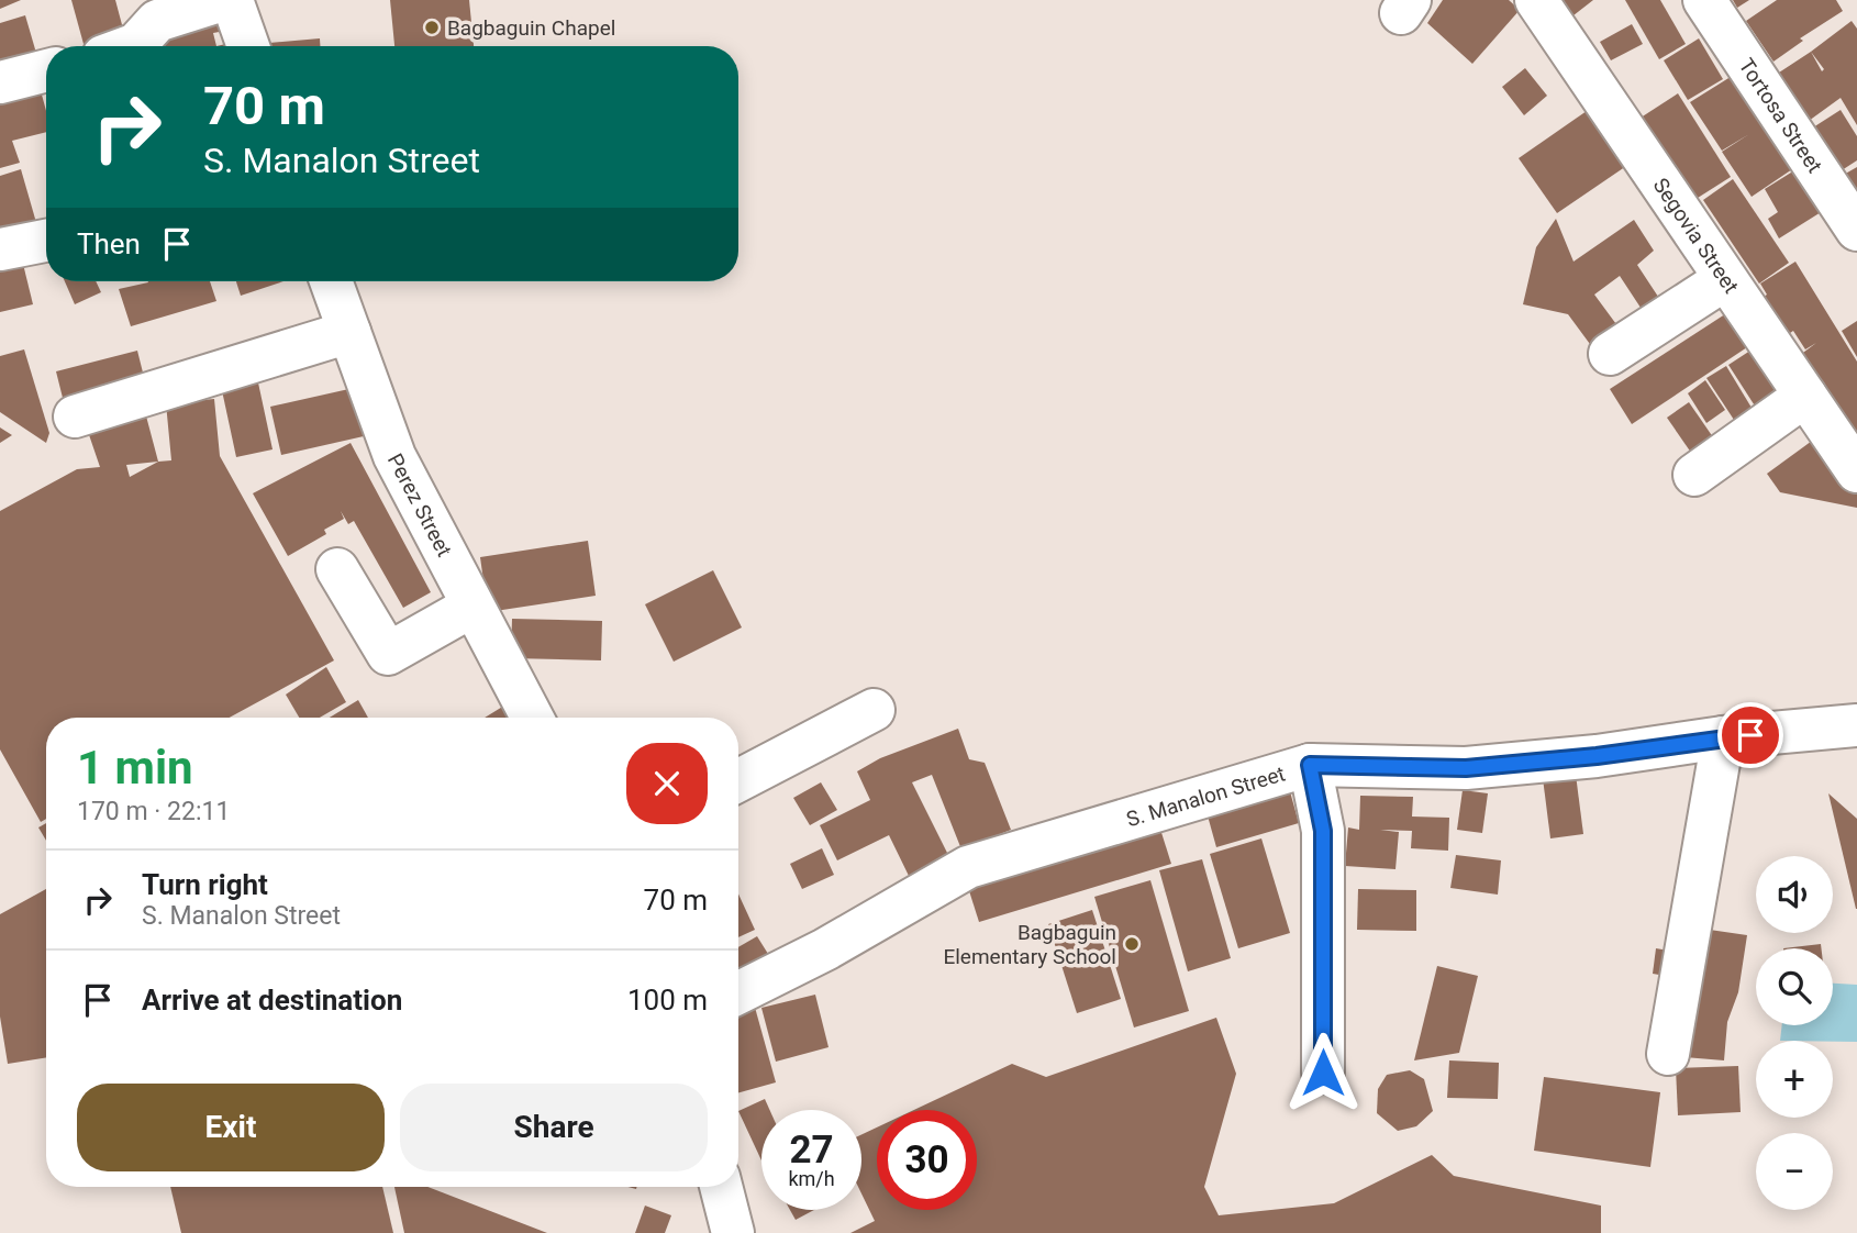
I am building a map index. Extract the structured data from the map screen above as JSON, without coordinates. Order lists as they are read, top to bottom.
{
  "streets": {
    "street": [
      "Tortosa Street",
      "Segovia Street",
      "Perez Street",
      "S. Manalon Street"
    ]
  },
  "places": ["Bagbaguin Chapel", "Bagbaguin Elementary School"],
  "page": {
    "turn": ["70 m", "S. Manalon Street"],
    "then": "Then",
    "heading": ["1 min", "170 m · 22:11"],
    "list": [
      {
        "name": "Turn right",
        "note": "S. Manalon Street",
        "value": "70 m"
      },
      {
        "name": "Arrive at destination",
        "value": "100 m"
      }
    ],
    "map_buttons": ["+", "−"],
    "buttons": ["Exit", "Share"],
    "speed": "27 km/h",
    "limit": "30"
  }
}
